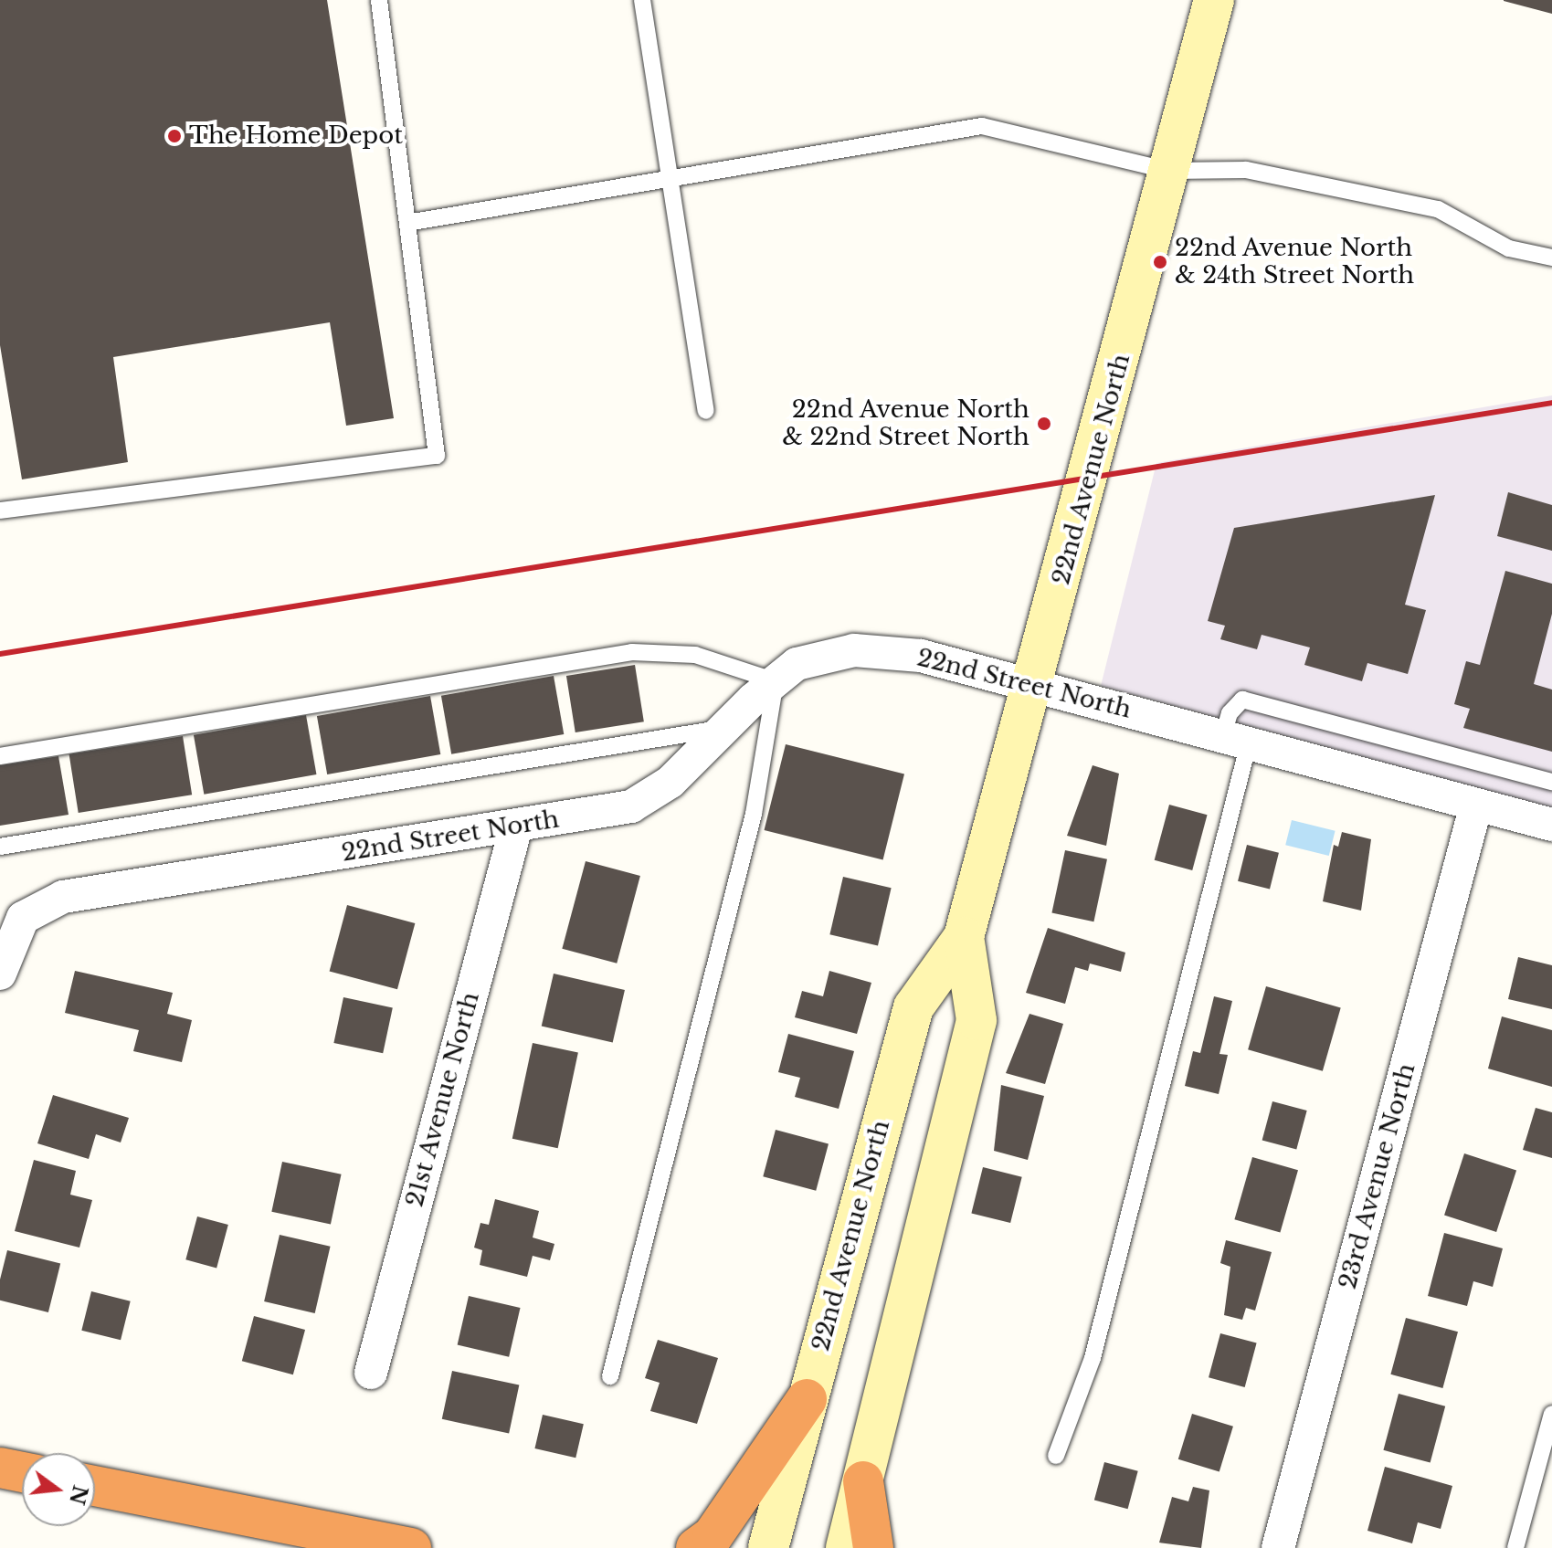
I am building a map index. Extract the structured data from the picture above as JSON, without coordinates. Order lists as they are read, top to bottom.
{
  "streets": {
    "main road": ["22nd Avenue North"],
    "street": ["22nd Street North", "21st Avenue North", "23rd Avenue North"]
  },
  "crossings": [
    ["22nd Avenue North", "22nd Street North"],
    ["22nd Street North", "21st Avenue North"],
    ["22nd Street North", "23rd Avenue North"]
  ],
  "places": ["The Home Depot", "22nd Avenue North & 24th Street North", "22nd Avenue North & 22nd Street North"],
  "north": "right"
}
